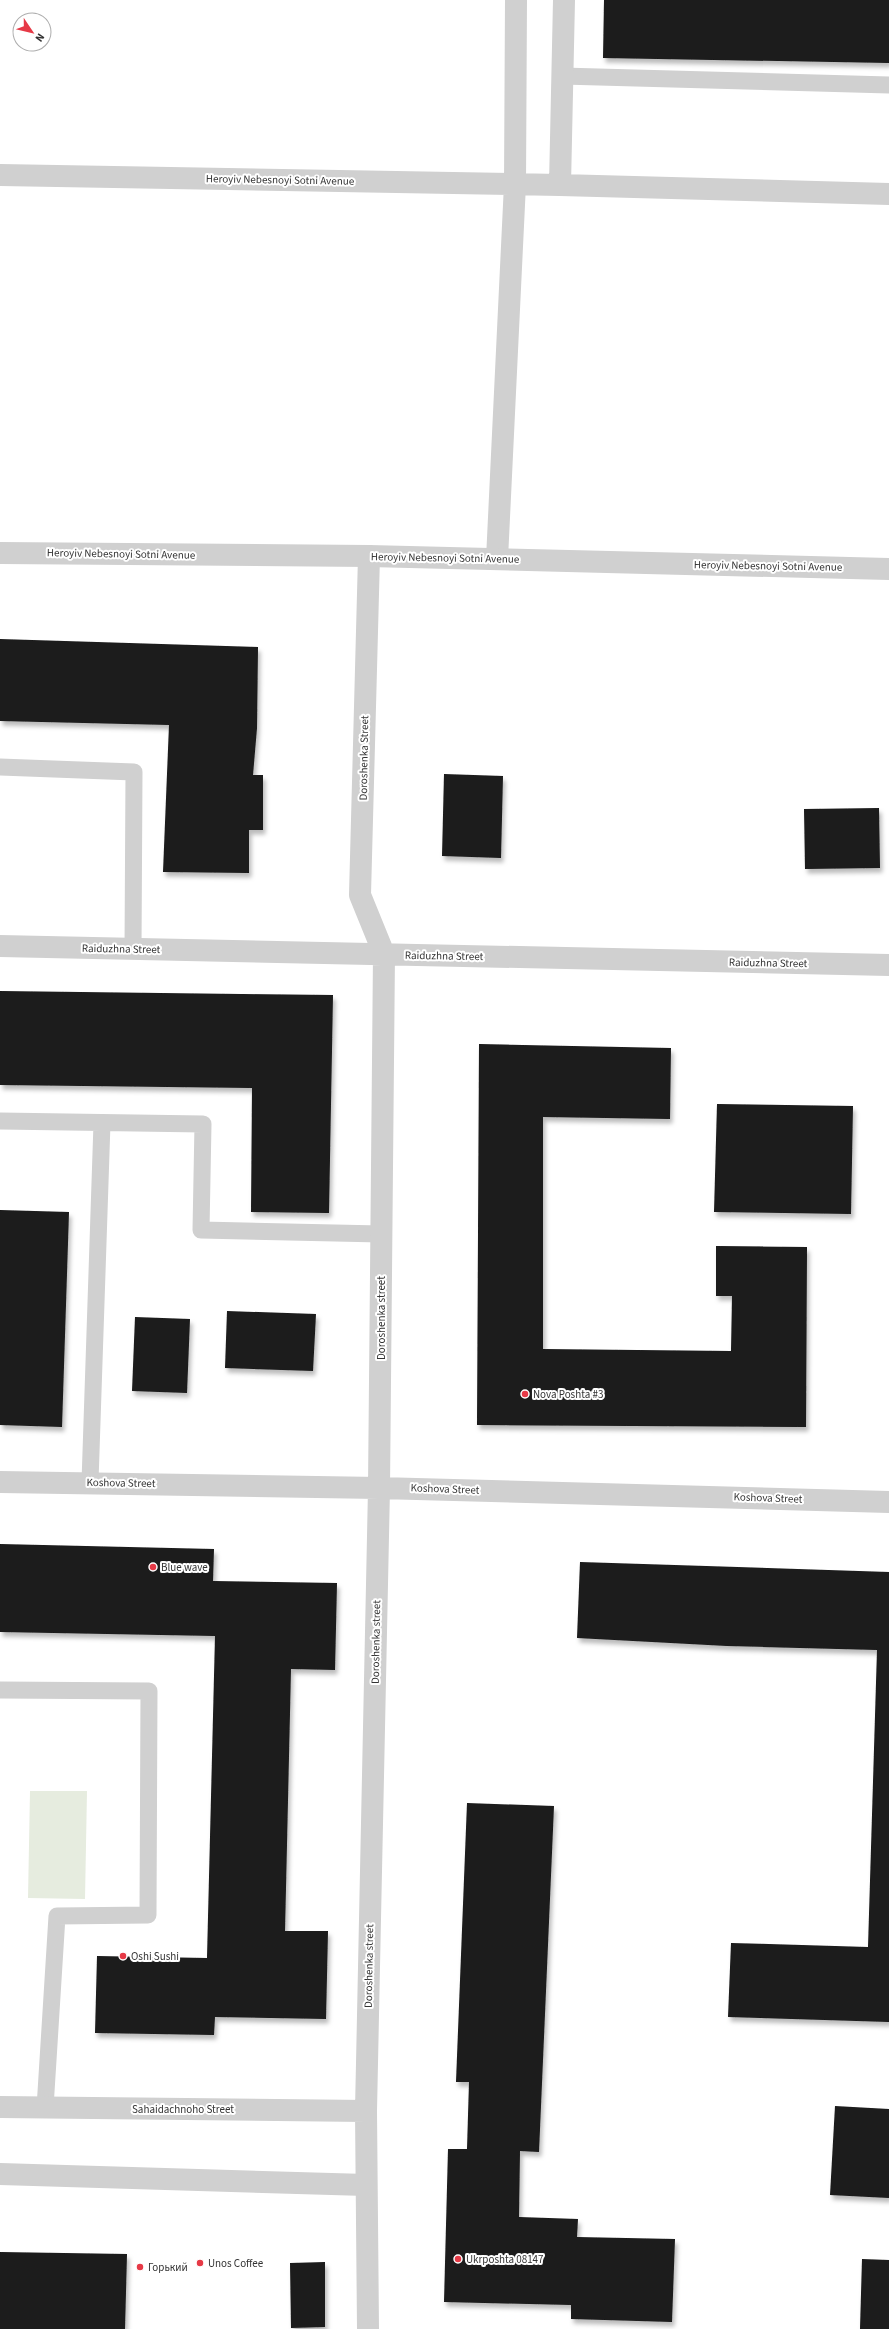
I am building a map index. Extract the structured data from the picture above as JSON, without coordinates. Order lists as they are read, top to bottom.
{
  "streets": {
    "street": [
      "Heroyiv Nebesnoyi Sotni Avenue",
      "Doroshenka Street",
      "Raiduzhna Street",
      "Doroshenka street",
      "Koshova Street",
      "Sahaidachnoho Street"
    ]
  },
  "crossings": [
    ["Heroyiv Nebesnoyi Sotni Avenue", "Doroshenka Street"],
    ["Doroshenka Street", "Raiduzhna Street"],
    ["Doroshenka Street", "Doroshenka street"],
    ["Raiduzhna Street", "Doroshenka street"],
    ["Doroshenka street", "Koshova Street"],
    ["Doroshenka street", "Sahaidachnoho Street"]
  ],
  "places": [
    "Nova Poshta #3",
    "Blue wave",
    "Oshi Sushi",
    "Ukrposhta 08147",
    "Unos Coffee",
    "Горький"
  ],
  "north": "bottom right"
}
